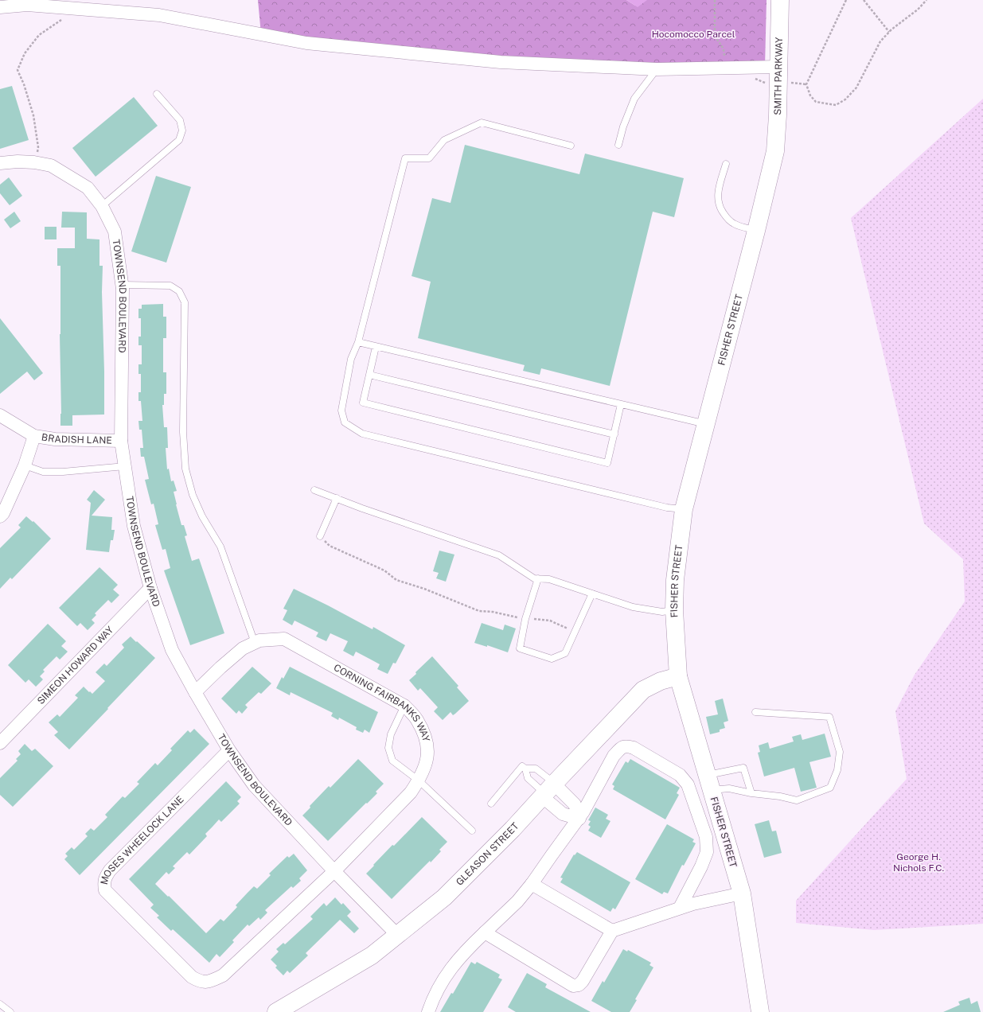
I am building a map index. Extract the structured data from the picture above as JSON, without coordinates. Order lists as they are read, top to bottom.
{
  "streets": {
    "street": [
      "SMITH PARKWAY",
      "TOWNSEND BOULEVARD",
      "FISHER STREET",
      "BRADISH LANE",
      "SIMEON HOWARD WAY",
      "CORNING FAIRBANKS WAY",
      "MOSES WHEELOCK LANE",
      "GLEASON STREET"
    ]
  },
  "crossings": [
    ["SMITH PARKWAY", "FISHER STREET"],
    ["TOWNSEND BOULEVARD", "BRADISH LANE"],
    ["TOWNSEND BOULEVARD", "SIMEON HOWARD WAY"],
    ["TOWNSEND BOULEVARD", "CORNING FAIRBANKS WAY"],
    ["TOWNSEND BOULEVARD", "MOSES WHEELOCK LANE"],
    ["TOWNSEND BOULEVARD", "GLEASON STREET"],
    ["FISHER STREET", "GLEASON STREET"],
    ["CORNING FAIRBANKS WAY", "MOSES WHEELOCK LANE"]
  ],
  "parks": ["Hocomocco Parcel", "George H. Nichols F.C."]
}
